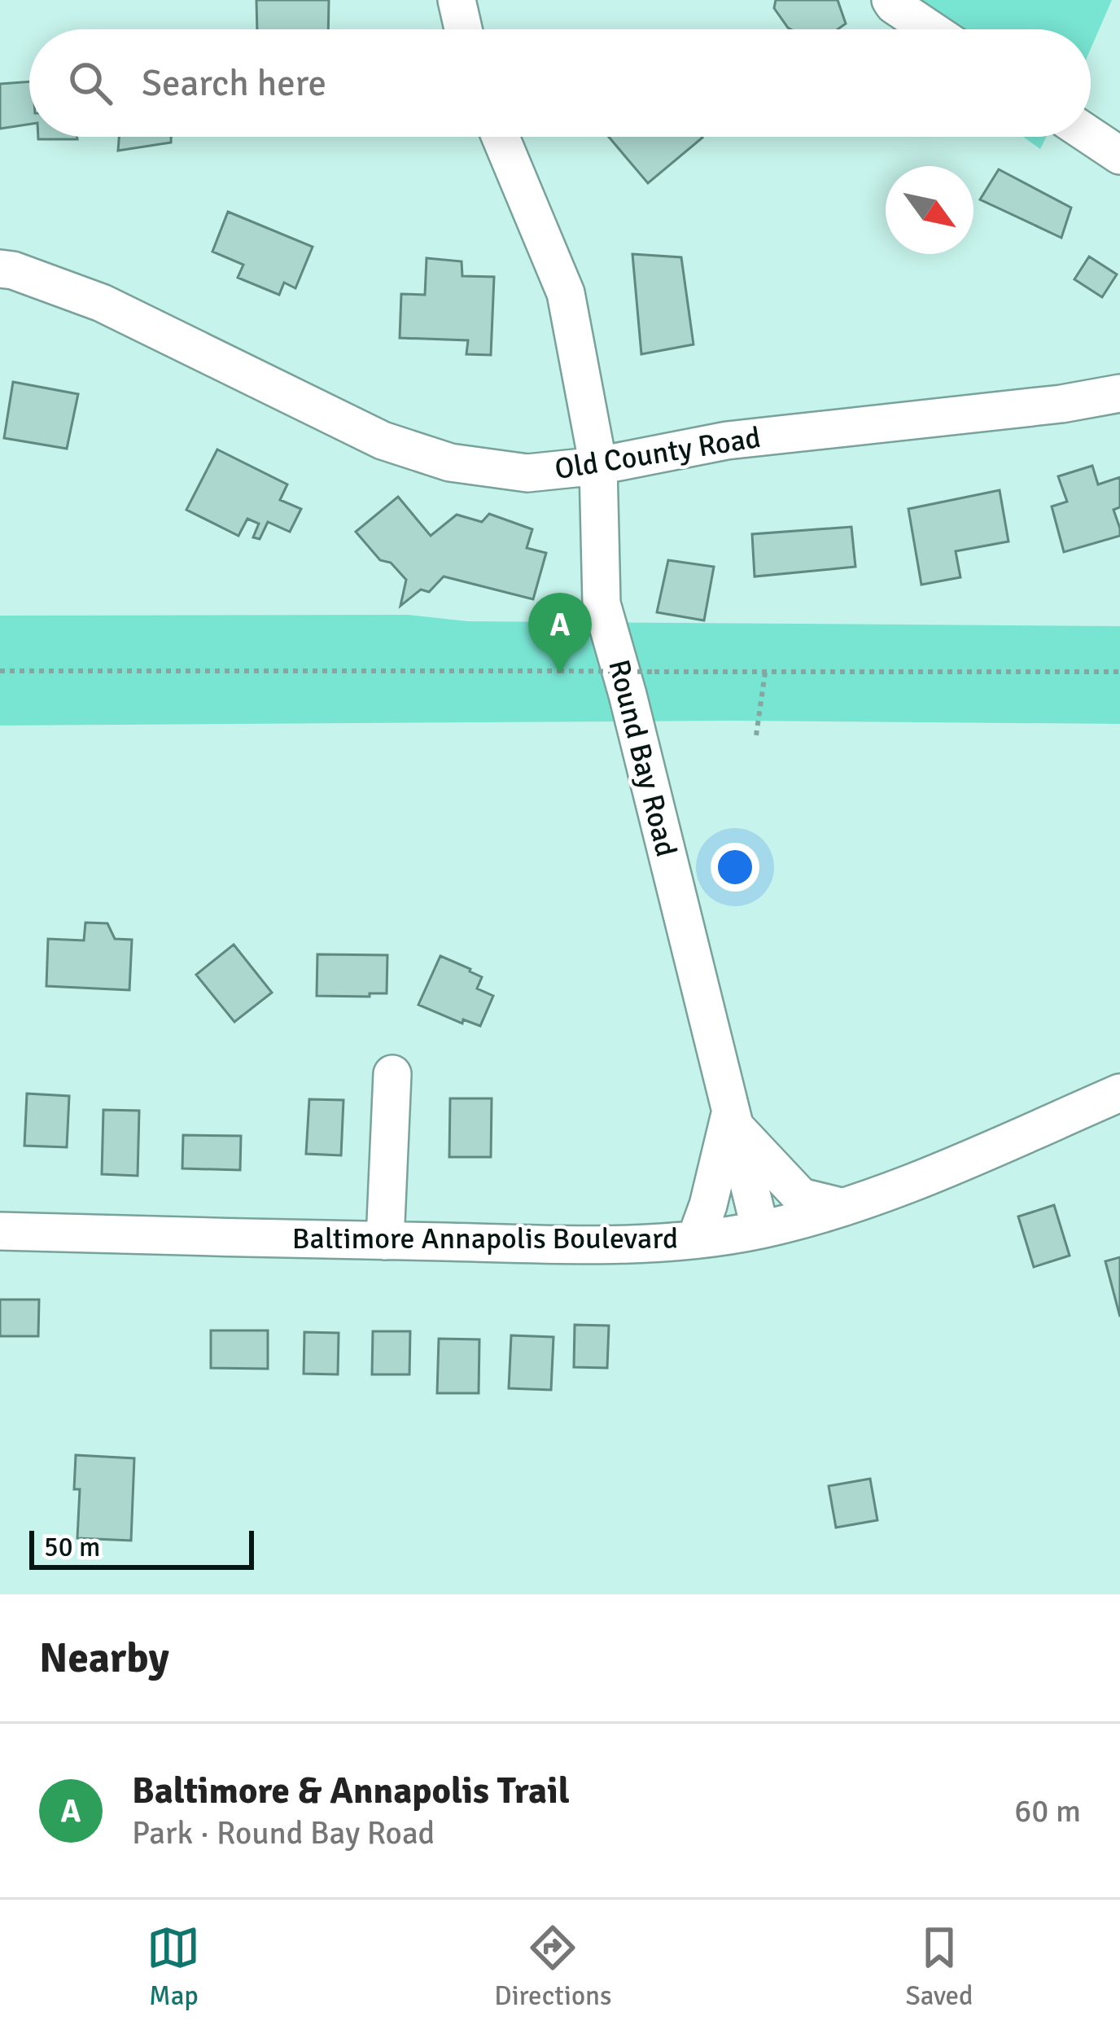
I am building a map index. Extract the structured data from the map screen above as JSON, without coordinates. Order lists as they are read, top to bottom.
{
  "streets": {
    "street": ["Old County Road", "Round Bay Road", "Baltimore Annapolis Boulevard"]
  },
  "crossings": [
    ["Old County Road", "Round Bay Road"],
    ["Round Bay Road", "Baltimore Annapolis Boulevard"]
  ],
  "scale_bar": "50 m",
  "north": "bottom right",
  "page": {
    "search": "Search here",
    "pins": "A",
    "scale": "50 m",
    "heading": "Nearby",
    "list": [
      {
        "mark": "A",
        "name": "Baltimore & Annapolis Trail",
        "note": "Park · Round Bay Road",
        "value": "60 m"
      }
    ],
    "nav": ["Map", "Directions", "Saved"]
  }
}
